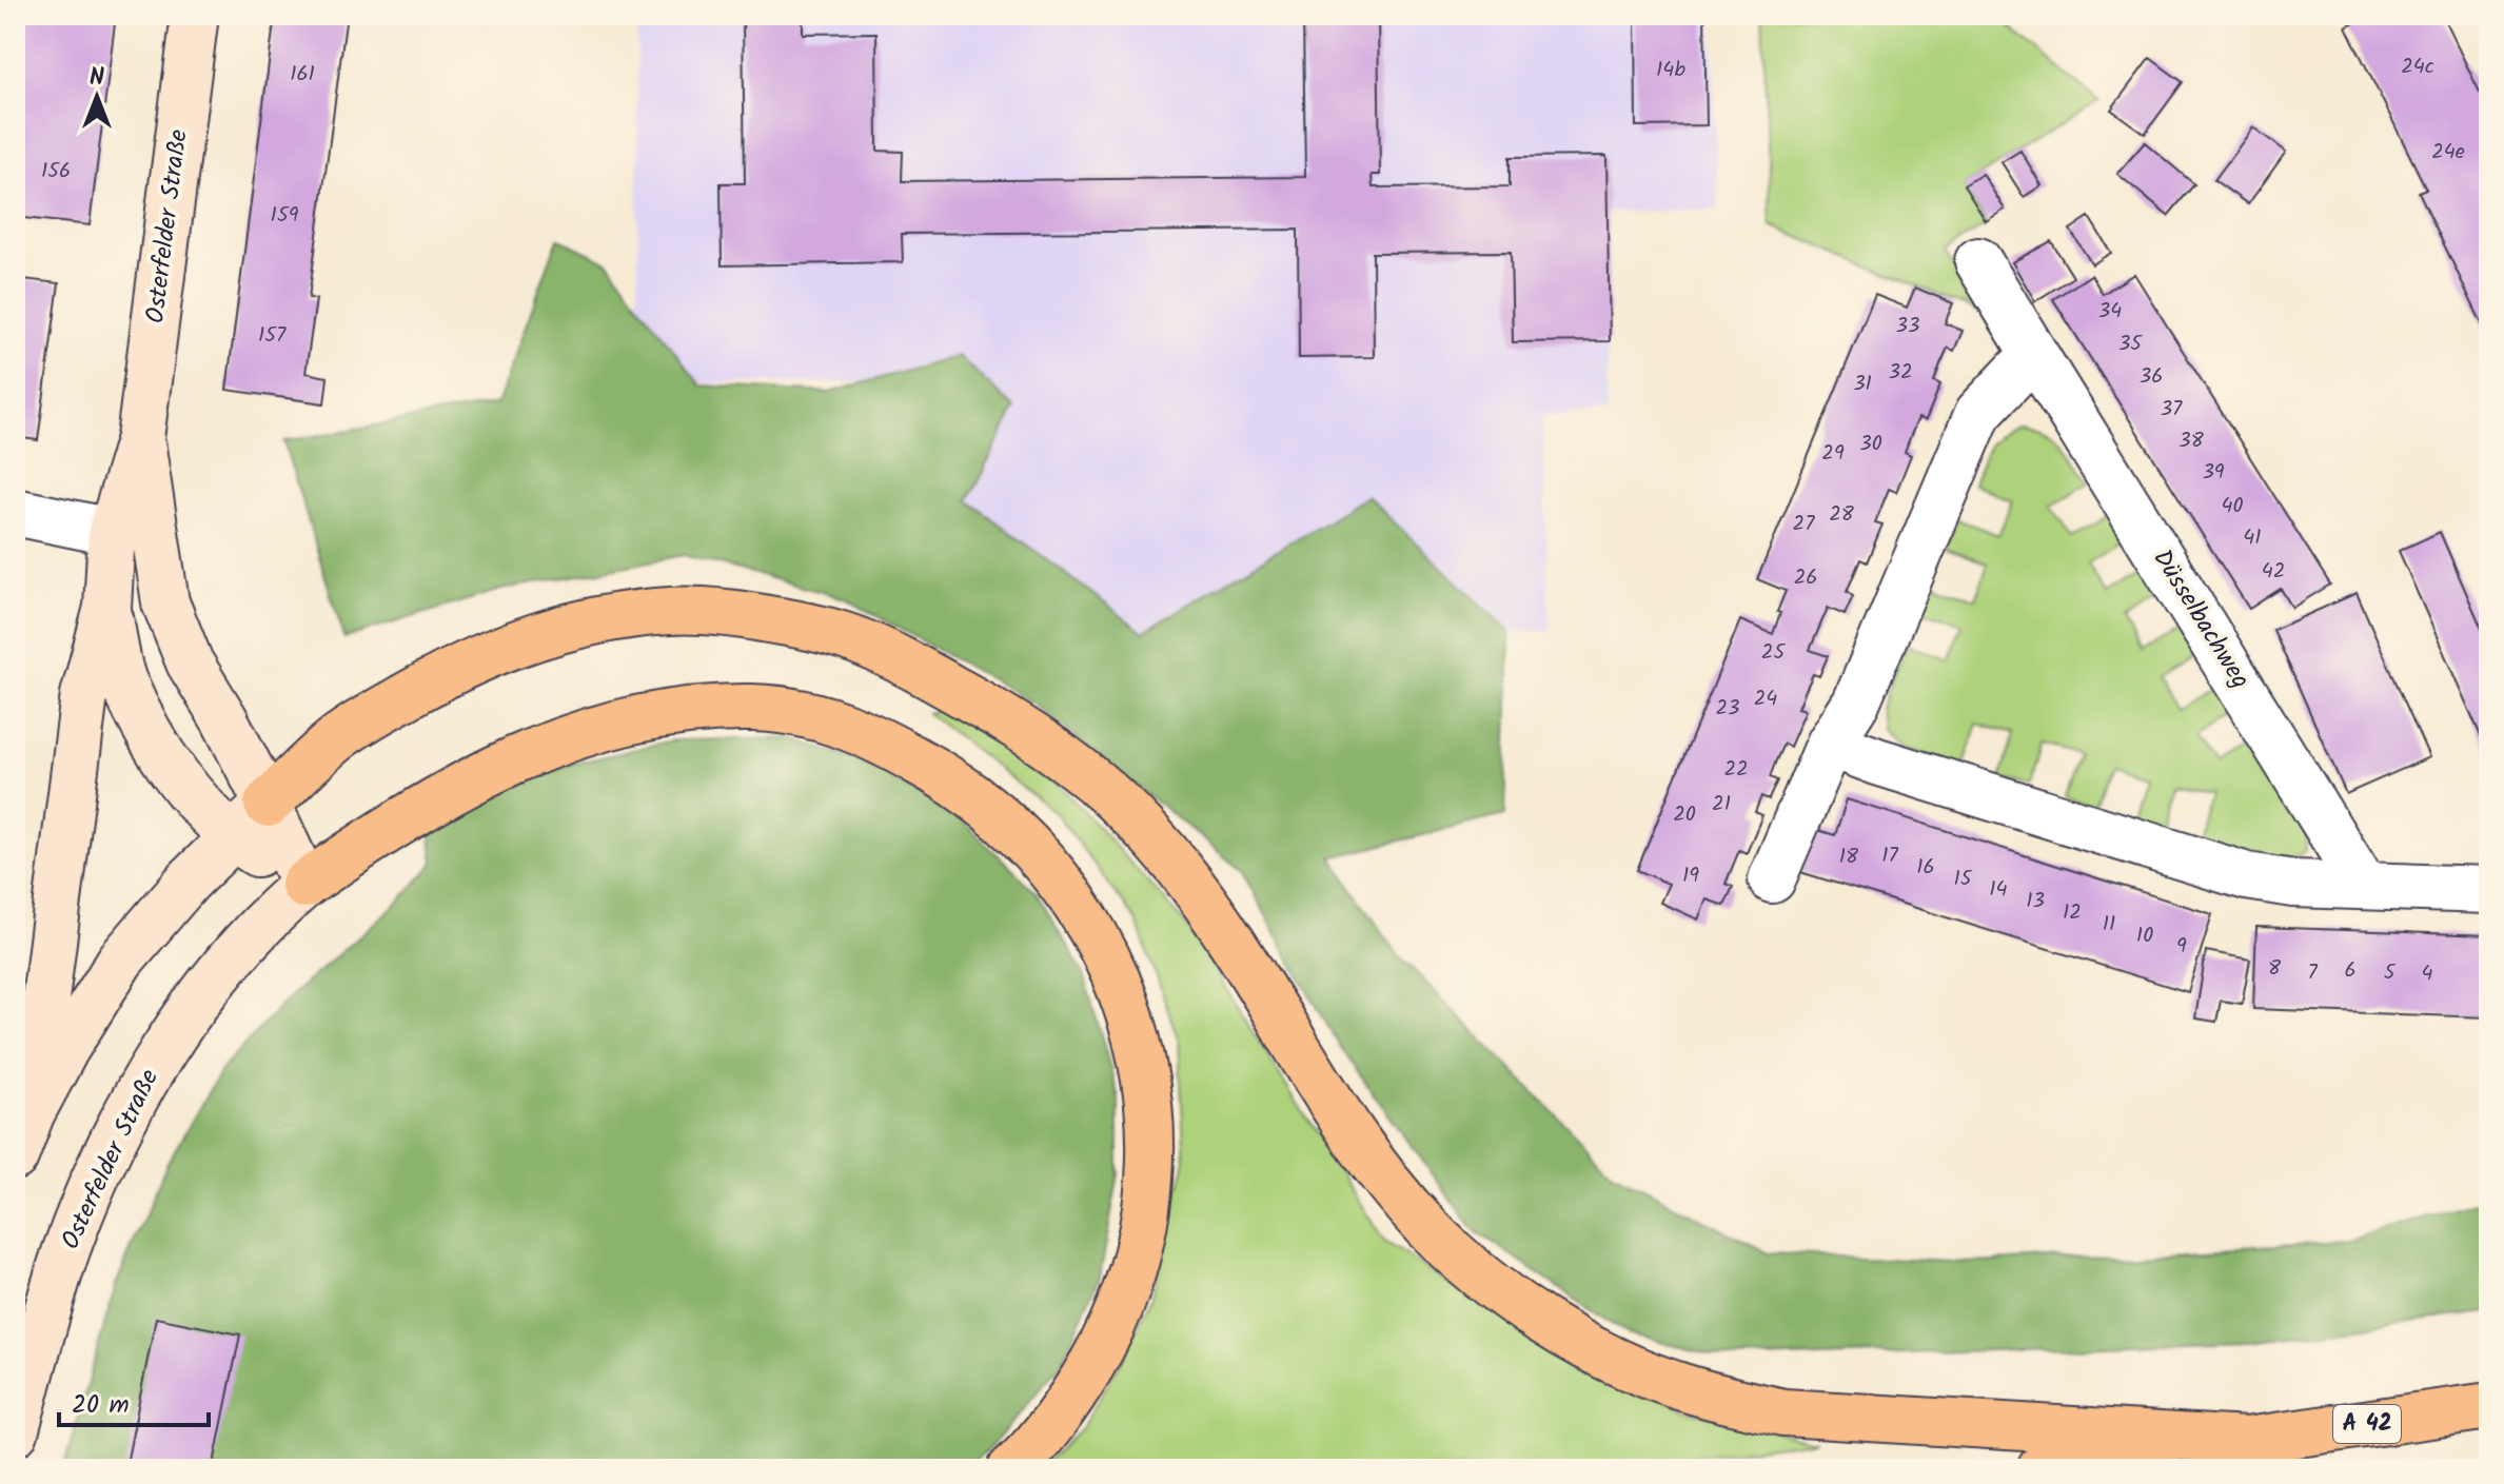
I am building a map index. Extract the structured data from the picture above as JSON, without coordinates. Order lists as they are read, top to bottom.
{
  "streets": {
    "highway": ["A 42"],
    "main road": ["Osterfelder Straße"],
    "street": ["Düsselbachweg"]
  },
  "house_numbers": [
    "24c",
    "14b",
    "161",
    "24e",
    "156",
    "159",
    "34",
    "33",
    "157",
    "35",
    "32",
    "36",
    "31",
    "37",
    "38",
    "30",
    "29",
    "39",
    "40",
    "28",
    "27",
    "41",
    "42",
    "26",
    "25",
    "24",
    "23",
    "22",
    "21",
    "20",
    "17",
    "18",
    "16",
    "19",
    "15",
    "14",
    "13",
    "12",
    "11",
    "10",
    "9",
    "8",
    "6",
    "7",
    "5",
    "4"
  ],
  "scale_bar": "20 m",
  "north": "top"
}
